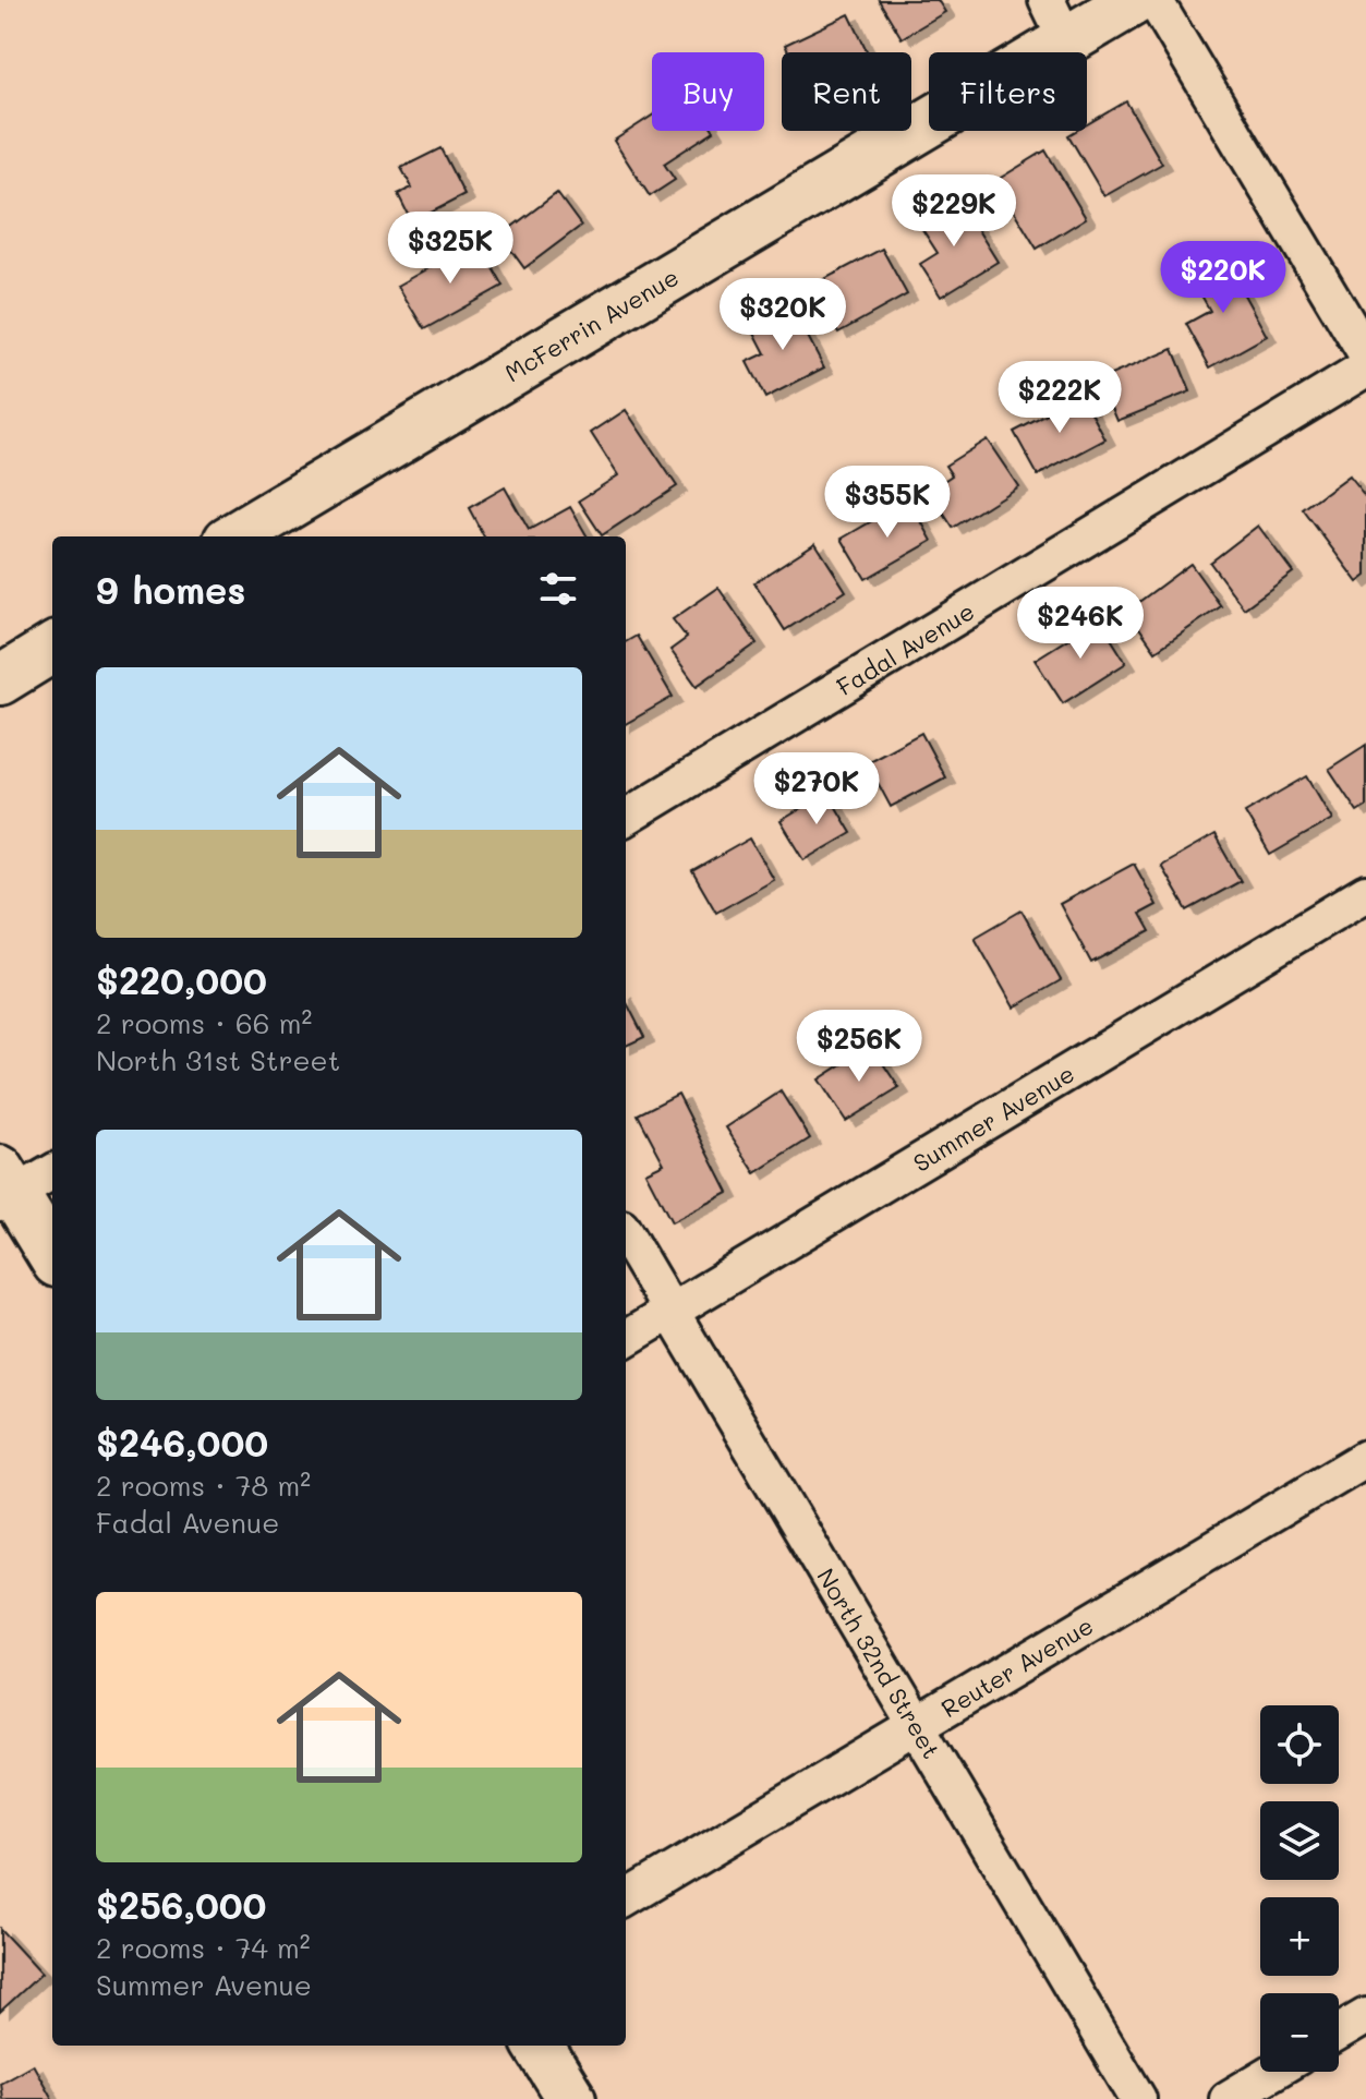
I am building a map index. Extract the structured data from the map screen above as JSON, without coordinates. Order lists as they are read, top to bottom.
{
  "streets": {
    "street": [
      "McFerrin Avenue",
      "Fadal Avenue",
      "Summer Avenue",
      "North 32nd Street",
      "Reuter Avenue"
    ]
  },
  "crossings": [
    ["Summer Avenue", "North 32nd Street"],
    ["North 32nd Street", "Reuter Avenue"]
  ],
  "page": {
    "chip": ["Buy", "Rent", "Filters"],
    "price": [
      "$229K",
      "$325K",
      "$220K",
      "$320K",
      "$222K",
      "$355K",
      "$246K",
      "$270K",
      "$256K"
    ],
    "heading": "9 homes",
    "list": [
      {
        "name": "$220,000",
        "note": "2 rooms · 66 m² · North 31st Street"
      },
      {
        "name": "$246,000",
        "note": "2 rooms · 78 m² · Fadal Avenue"
      },
      {
        "name": "$256,000",
        "note": "2 rooms · 74 m² · Summer Avenue"
      }
    ],
    "map_buttons": ["+", "−"]
  }
}
